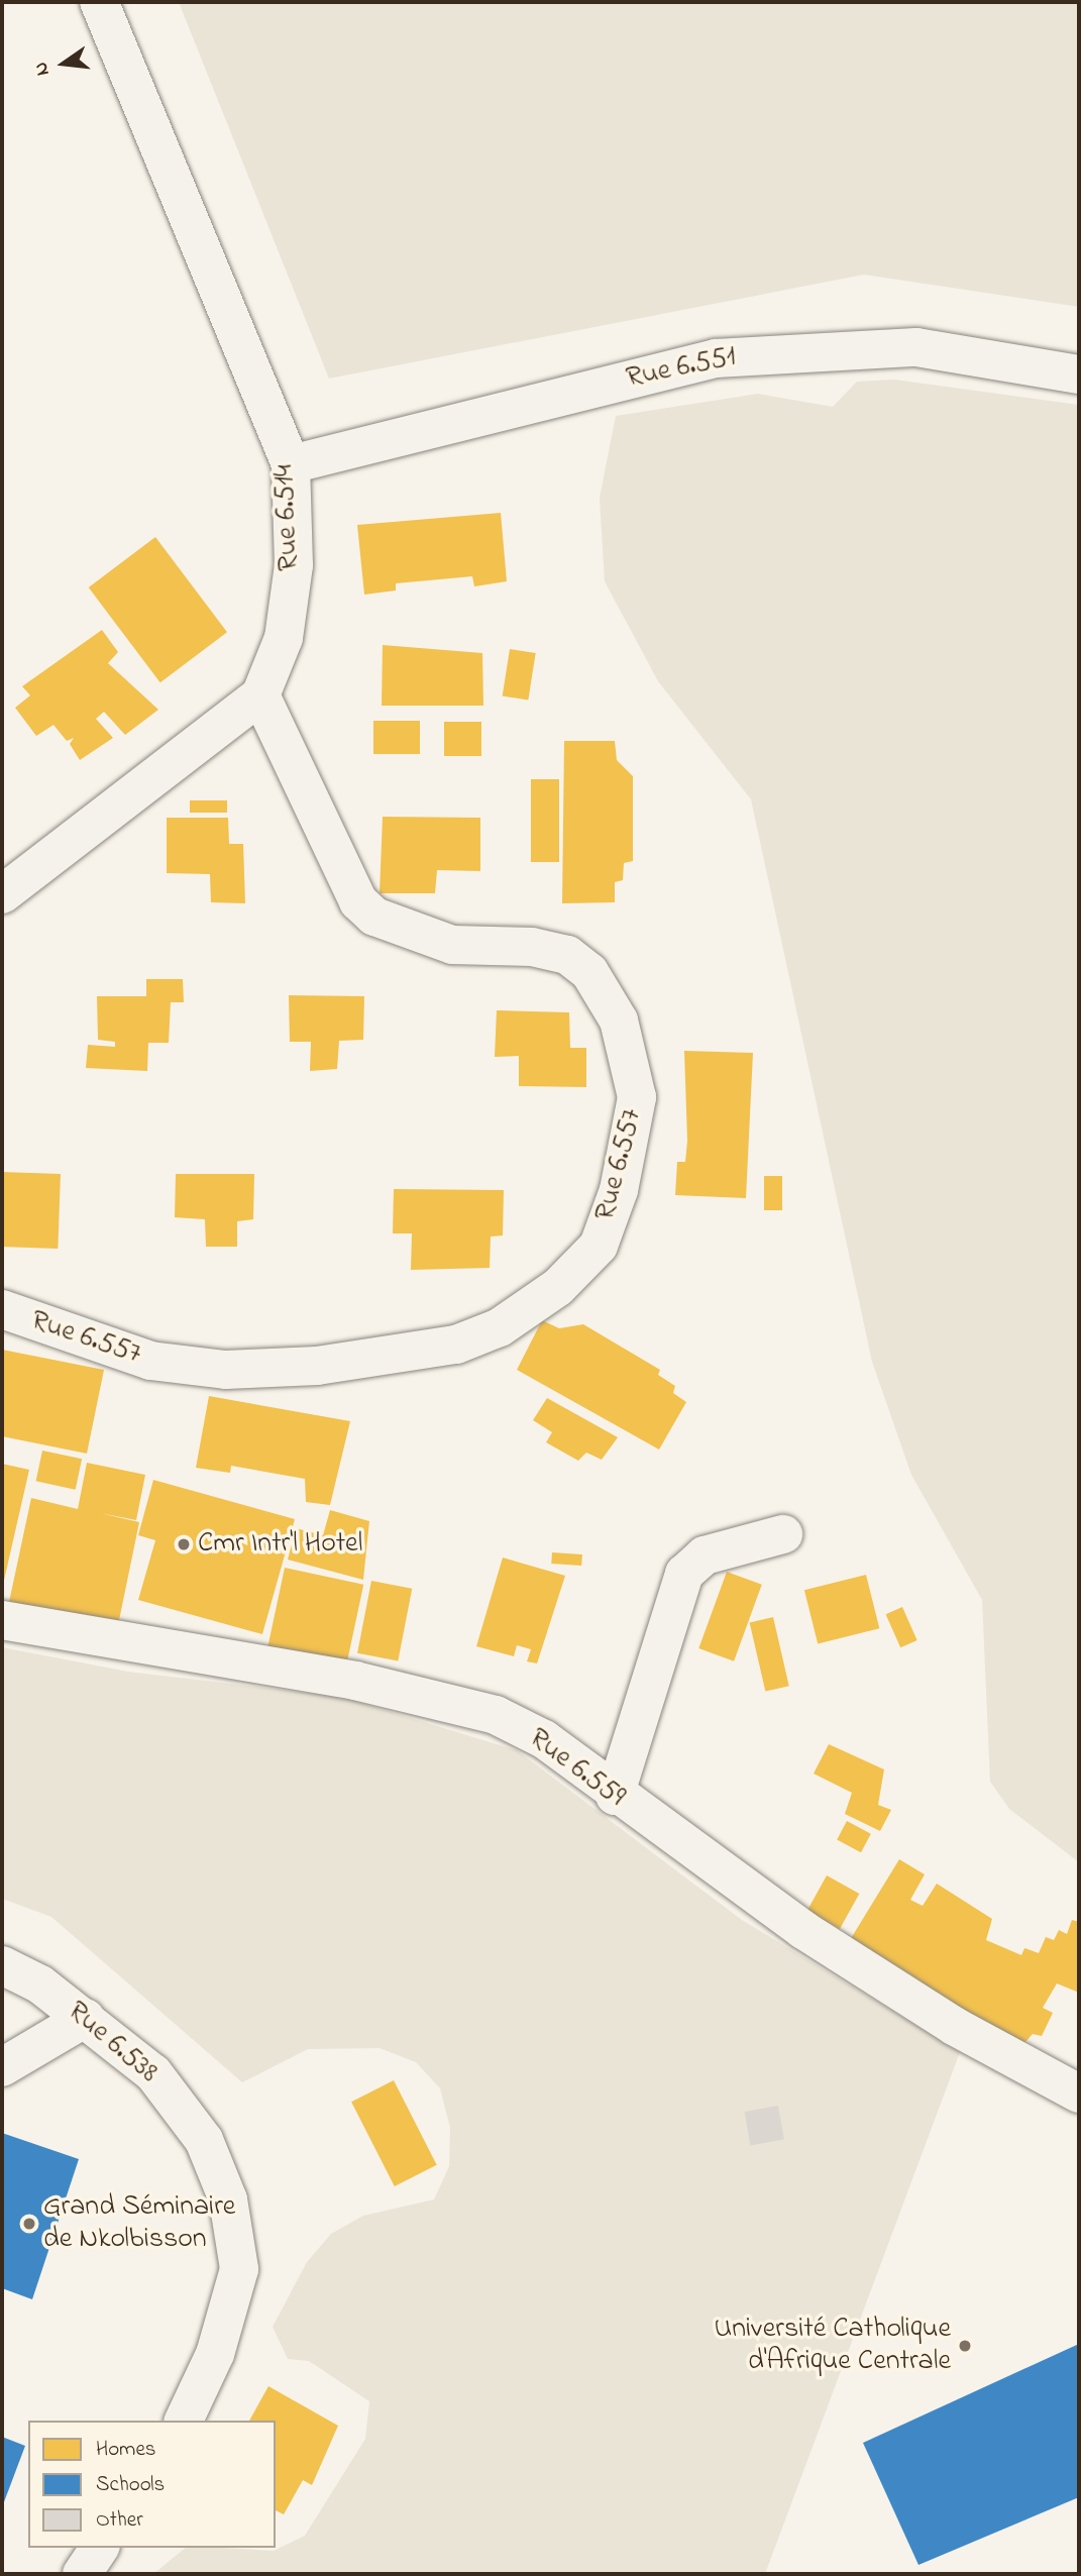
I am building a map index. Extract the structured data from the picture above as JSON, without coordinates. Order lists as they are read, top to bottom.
{
  "streets": {
    "street": [
      "Rue 6.551",
      "Rue 6.514",
      "Rue 6.557",
      "Rue 6.559",
      "Rue 6.538"
    ]
  },
  "crossings": [
    ["Rue 6.551", "Rue 6.514"],
    ["Rue 6.514", "Rue 6.557"]
  ],
  "places": ["Cmr Intr'l Hotel", "Grand Séminaire de Nkolbisson", "Université Catholique d'Afrique Centrale"],
  "legend": ["Homes", "Schools", "Other"],
  "north": "left"
}
